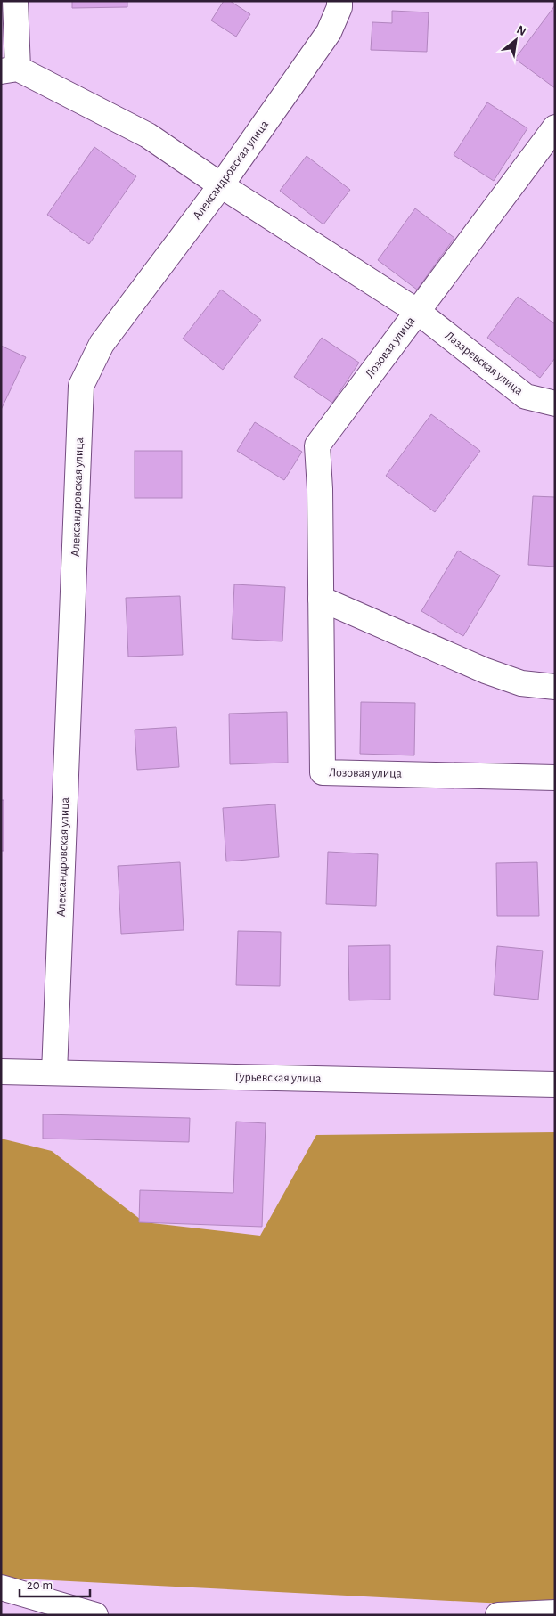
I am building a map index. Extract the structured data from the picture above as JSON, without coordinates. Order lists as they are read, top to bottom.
{
  "streets": {
    "street": [
      "Александровская улица",
      "Лозовая улица",
      "Лазаревская улица",
      "Гурьевская улица"
    ]
  },
  "crossings": [
    ["Александровская улица", "Лазаревская улица"],
    ["Александровская улица", "Гурьевская улица"],
    ["Лозовая улица", "Лазаревская улица"]
  ],
  "scale_bar": "20 m",
  "north": "top right"
}
